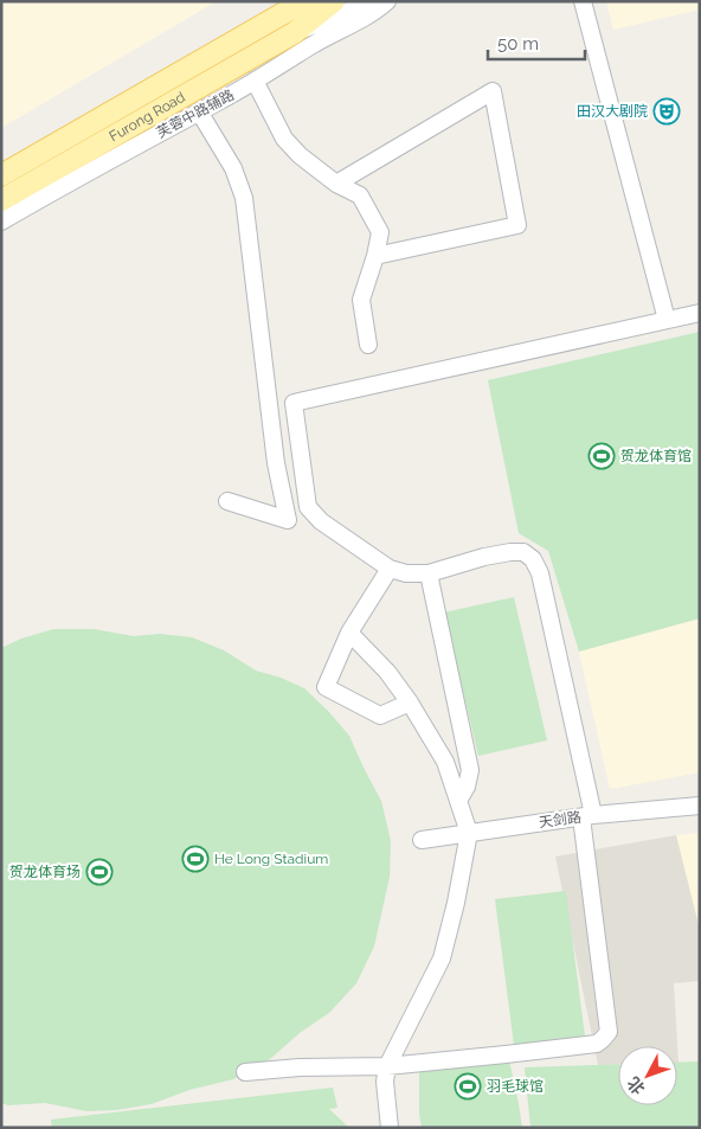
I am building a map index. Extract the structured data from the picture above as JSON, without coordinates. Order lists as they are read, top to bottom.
{
  "streets": {
    "main road": ["Furong Road"],
    "street": ["芙蓉中路辅路", "天剑路"]
  },
  "places": {
    "theatre": ["田汉大剧院"],
    "sports": [
      "贺龙体育馆",
      "He Long Stadium",
      "贺龙体育场",
      "羽毛球馆"
    ]
  },
  "scale_bar": "50 m",
  "north": "bottom left"
}
